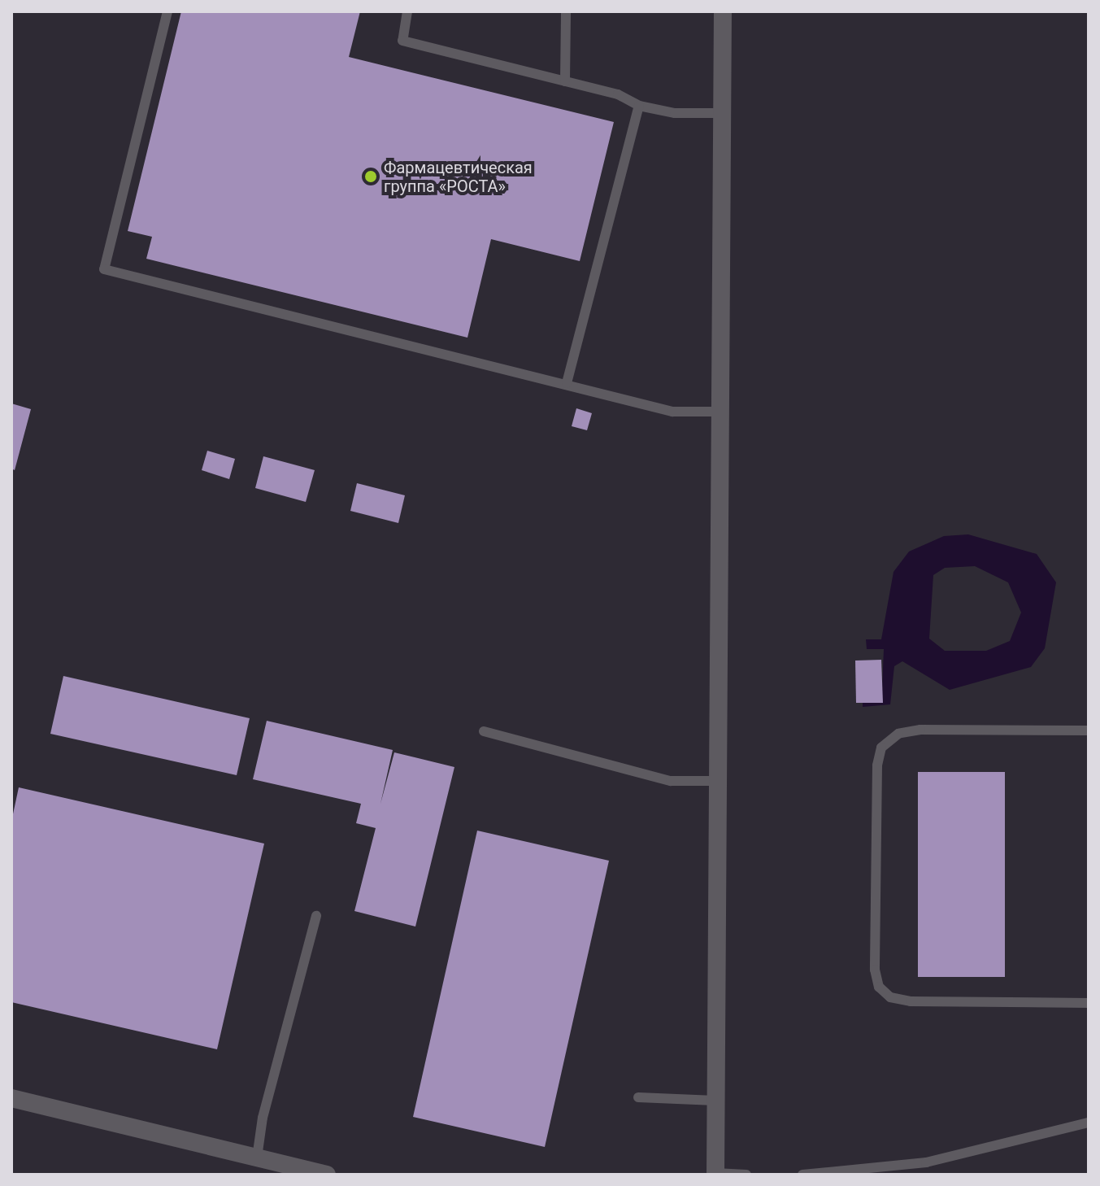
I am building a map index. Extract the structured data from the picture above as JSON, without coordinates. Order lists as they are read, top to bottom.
{
  "places": ["Фармацевтическая группа «РОСТА»"]
}
